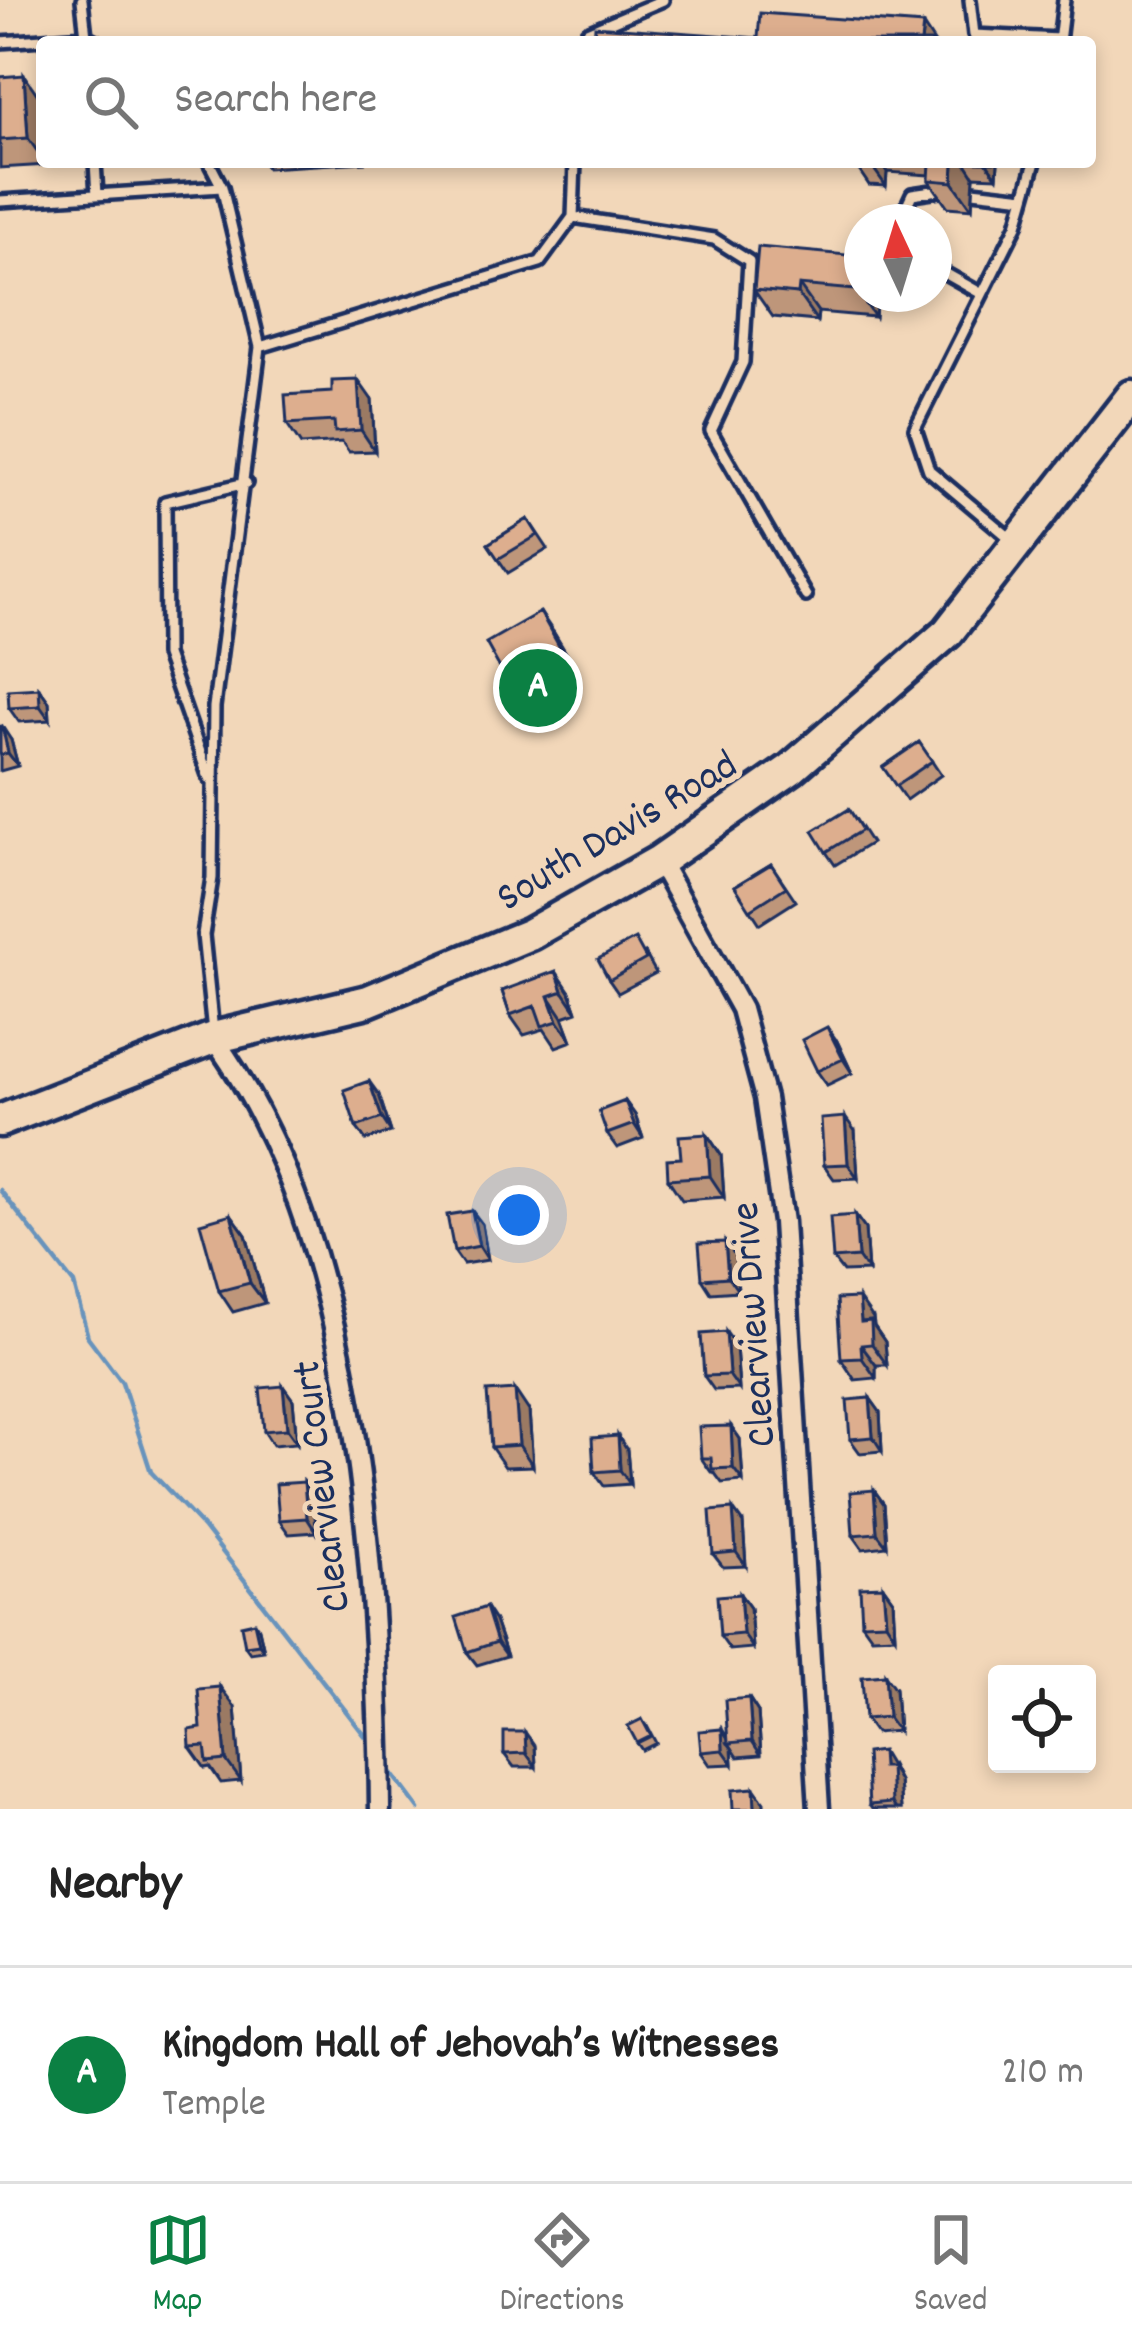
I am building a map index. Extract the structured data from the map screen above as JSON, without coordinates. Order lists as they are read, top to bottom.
{
  "streets": {
    "main road": ["South Davis Road"],
    "street": ["Clearview Drive", "Clearview Court"]
  },
  "crossings": [
    ["South Davis Road", "Clearview Drive"],
    ["South Davis Road", "Clearview Court"]
  ],
  "north": "top",
  "page": {
    "search": "Search here",
    "pins": "A",
    "heading": "Nearby",
    "list": [
      {
        "mark": "A",
        "name": "Kingdom Hall of Jehovah’s Witnesses",
        "note": "Temple",
        "value": "210 m"
      }
    ],
    "nav": ["Map", "Directions", "Saved"]
  }
}
